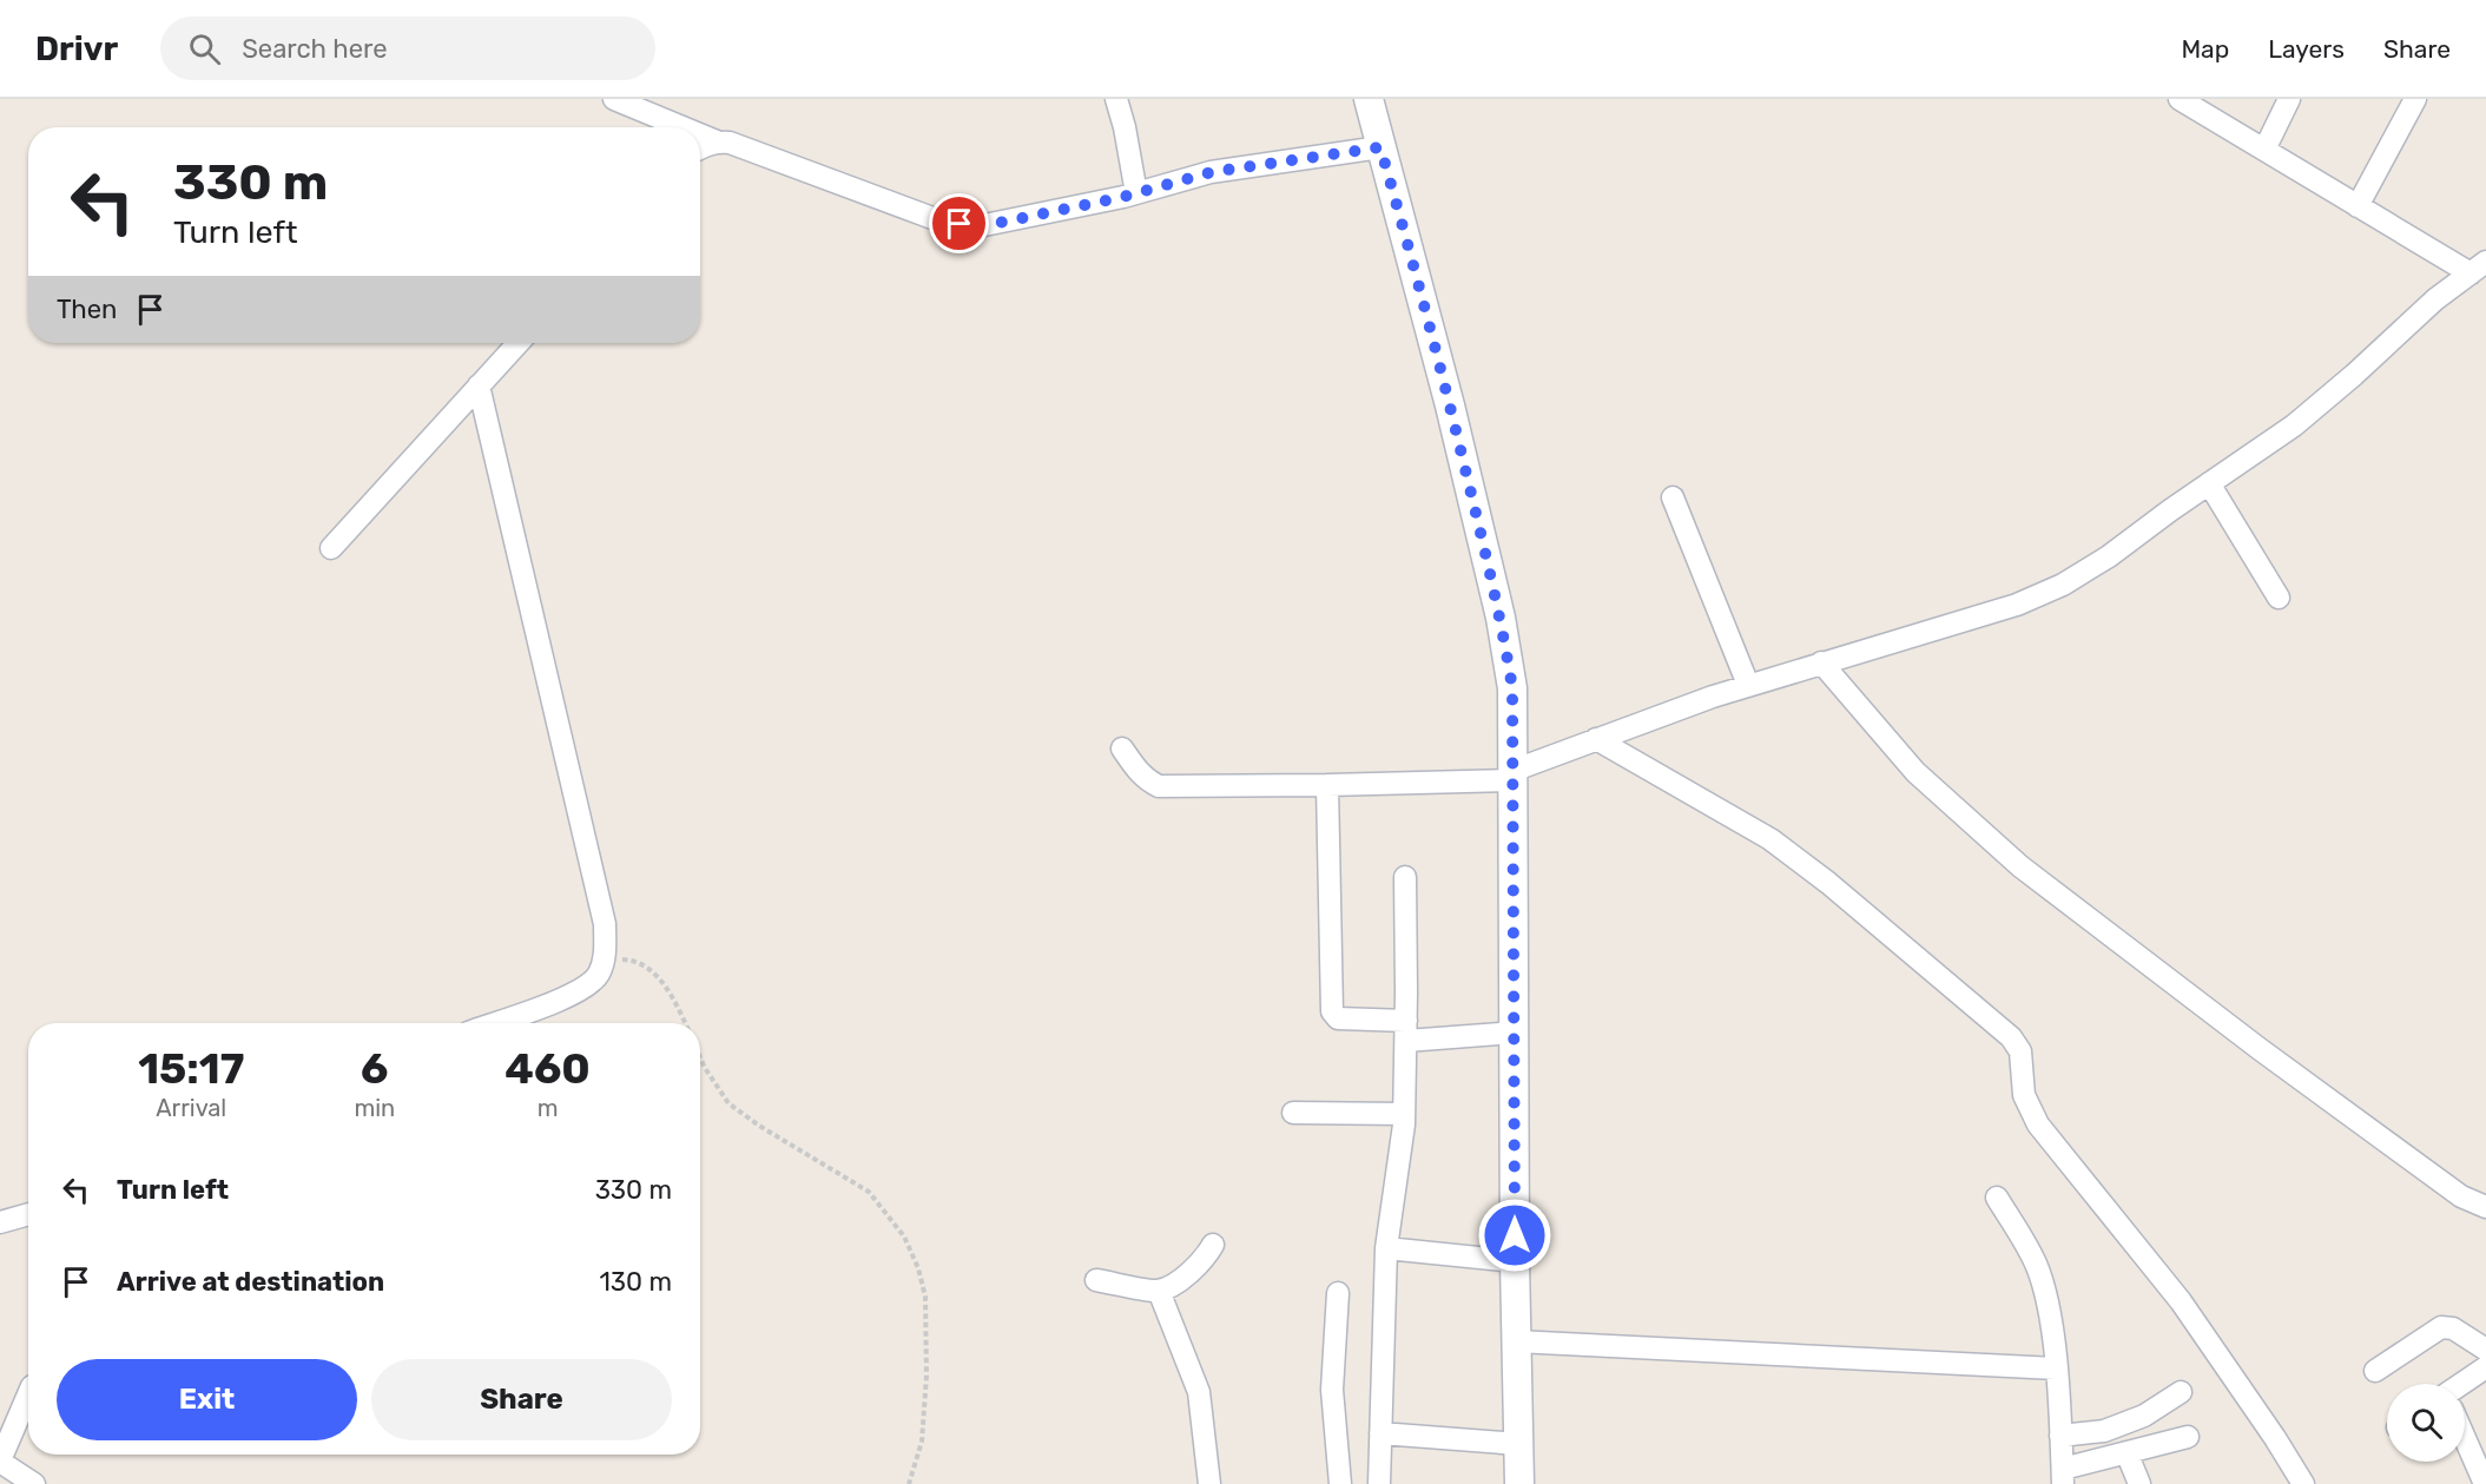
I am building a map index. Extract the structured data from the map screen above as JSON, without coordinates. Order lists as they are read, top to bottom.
{
  "page": {
    "header": "Drivr",
    "search": "Search here",
    "nav": ["Map", "Layers", "Share"],
    "turn": ["330 m", "Turn left"],
    "then": "Then",
    "eta": [
      "15:17",
      "Arrival",
      "6",
      "min",
      "460",
      "m"
    ],
    "list": [
      {
        "name": "Turn left",
        "value": "330 m"
      },
      {
        "name": "Arrive at destination",
        "value": "130 m"
      }
    ],
    "buttons": ["Exit", "Share"]
  }
}
